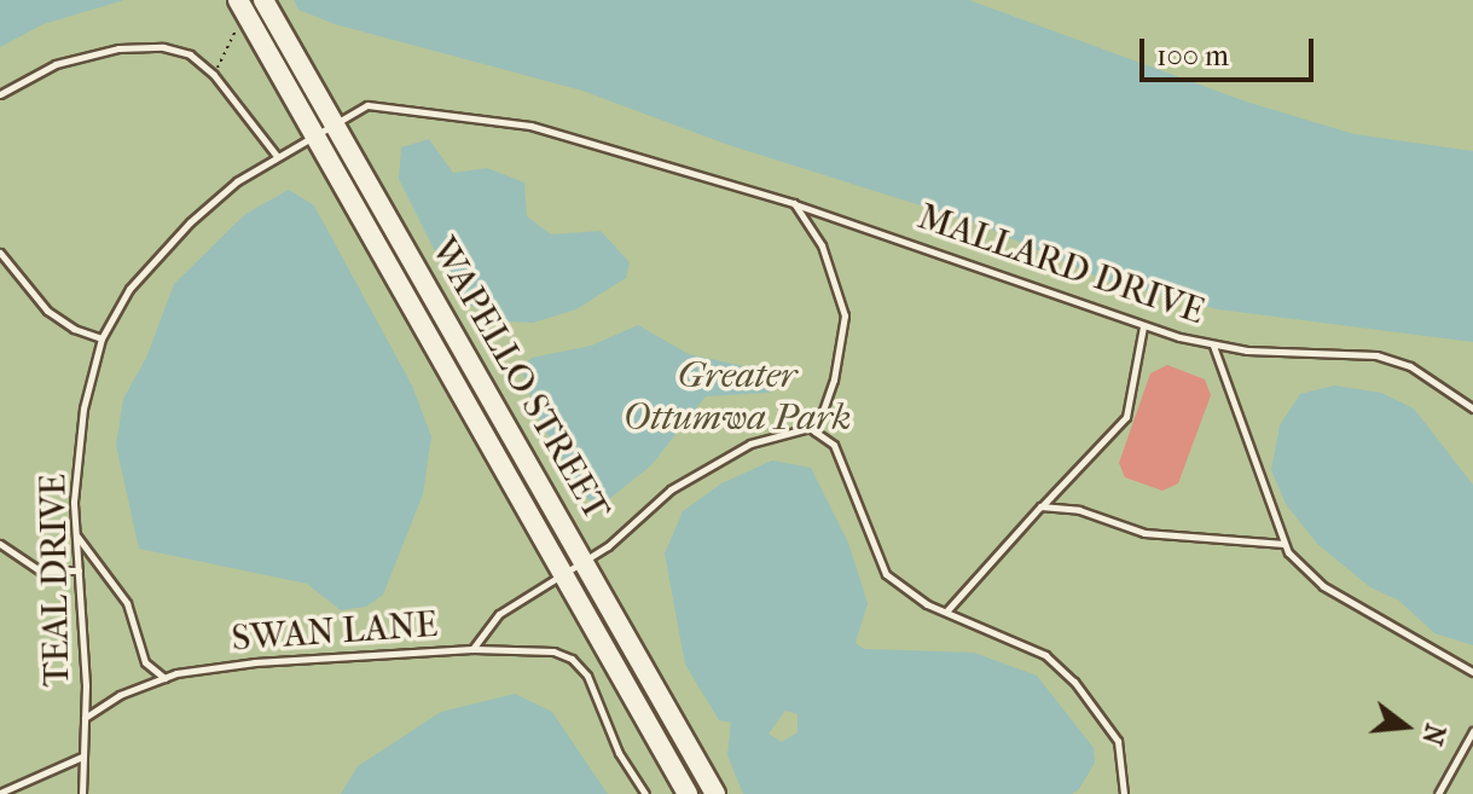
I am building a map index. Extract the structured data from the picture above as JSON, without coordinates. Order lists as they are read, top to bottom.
{
  "streets": {
    "main road": ["WAPELLO STREET"],
    "lane": ["MALLARD DRIVE", "TEAL DRIVE", "SWAN LANE"]
  },
  "crossings": [
    ["MALLARD DRIVE", "WAPELLO STREET"],
    ["MALLARD DRIVE", "TEAL DRIVE"],
    ["WAPELLO STREET", "TEAL DRIVE"],
    ["WAPELLO STREET", "SWAN LANE"],
    ["TEAL DRIVE", "SWAN LANE"]
  ],
  "parks": ["Greater Ottumwa Park"],
  "scale_bar": "100 m",
  "north": "right"
}
